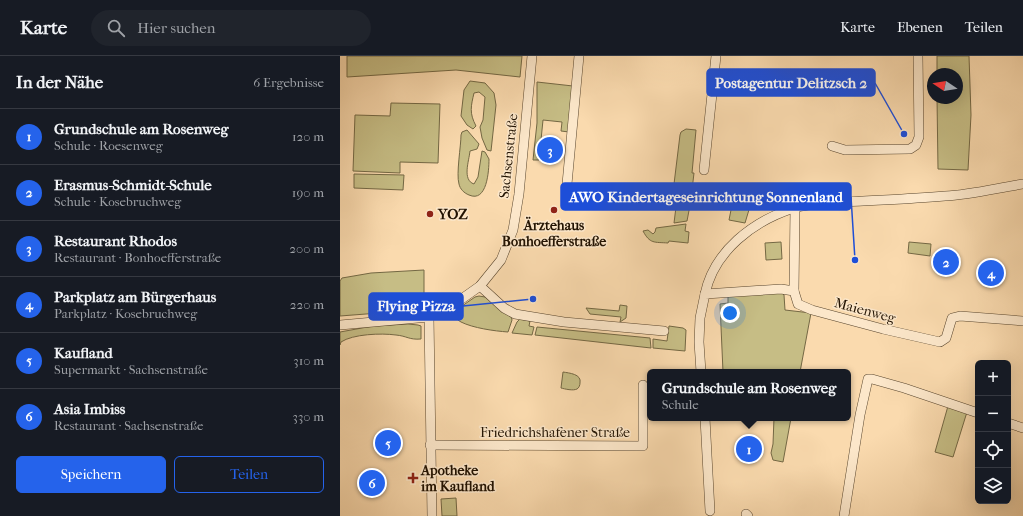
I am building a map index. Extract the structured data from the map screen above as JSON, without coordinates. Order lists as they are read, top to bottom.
{
  "streets": {
    "street": ["Sachsenstraße", "Maienweg", "Friedrichshafener Straße"]
  },
  "places": {
    "other": [
      "Postagentur Delitzsch 2",
      "Ärztehaus Bonhoefferstraße",
      "YOZ",
      "AWO Kindertageseinrichtung Sonnenland",
      "Flying Pizza"
    ],
    "health": ["Apotheke im Kaufland"]
  },
  "north": "left",
  "page": {
    "header": "Karte",
    "search": "Hier suchen",
    "nav": ["Karte", "Ebenen", "Teilen"],
    "heading": ["In der Nähe", "6 Ergebnisse"],
    "list": [
      {
        "mark": "1",
        "name": "Grundschule am Rosenweg",
        "note": "Schule · Roesenweg",
        "value": "120 m"
      },
      {
        "mark": "2",
        "name": "Erasmus-Schmidt-Schule",
        "note": "Schule · Kosebruchweg",
        "value": "190 m"
      },
      {
        "mark": "3",
        "name": "Restaurant Rhodos",
        "note": "Restaurant · Bonhoefferstraße",
        "value": "200 m"
      },
      {
        "mark": "4",
        "name": "Parkplatz am Bürgerhaus",
        "note": "Parkplatz · Kosebruchweg",
        "value": "220 m"
      },
      {
        "mark": "5",
        "name": "Kaufland",
        "note": "Supermarkt · Sachsenstraße",
        "value": "310 m"
      },
      {
        "mark": "6",
        "name": "Asia Imbiss",
        "note": "Restaurant · Sachsenstraße",
        "value": "330 m"
      }
    ],
    "pins": [
      "3",
      "2",
      "4",
      "5",
      "1",
      "6"
    ],
    "map_buttons": ["+", "−"],
    "popup": ["Grundschule am Rosenweg", "Schule"],
    "buttons": ["Speichern", "Teilen"]
  }
}
